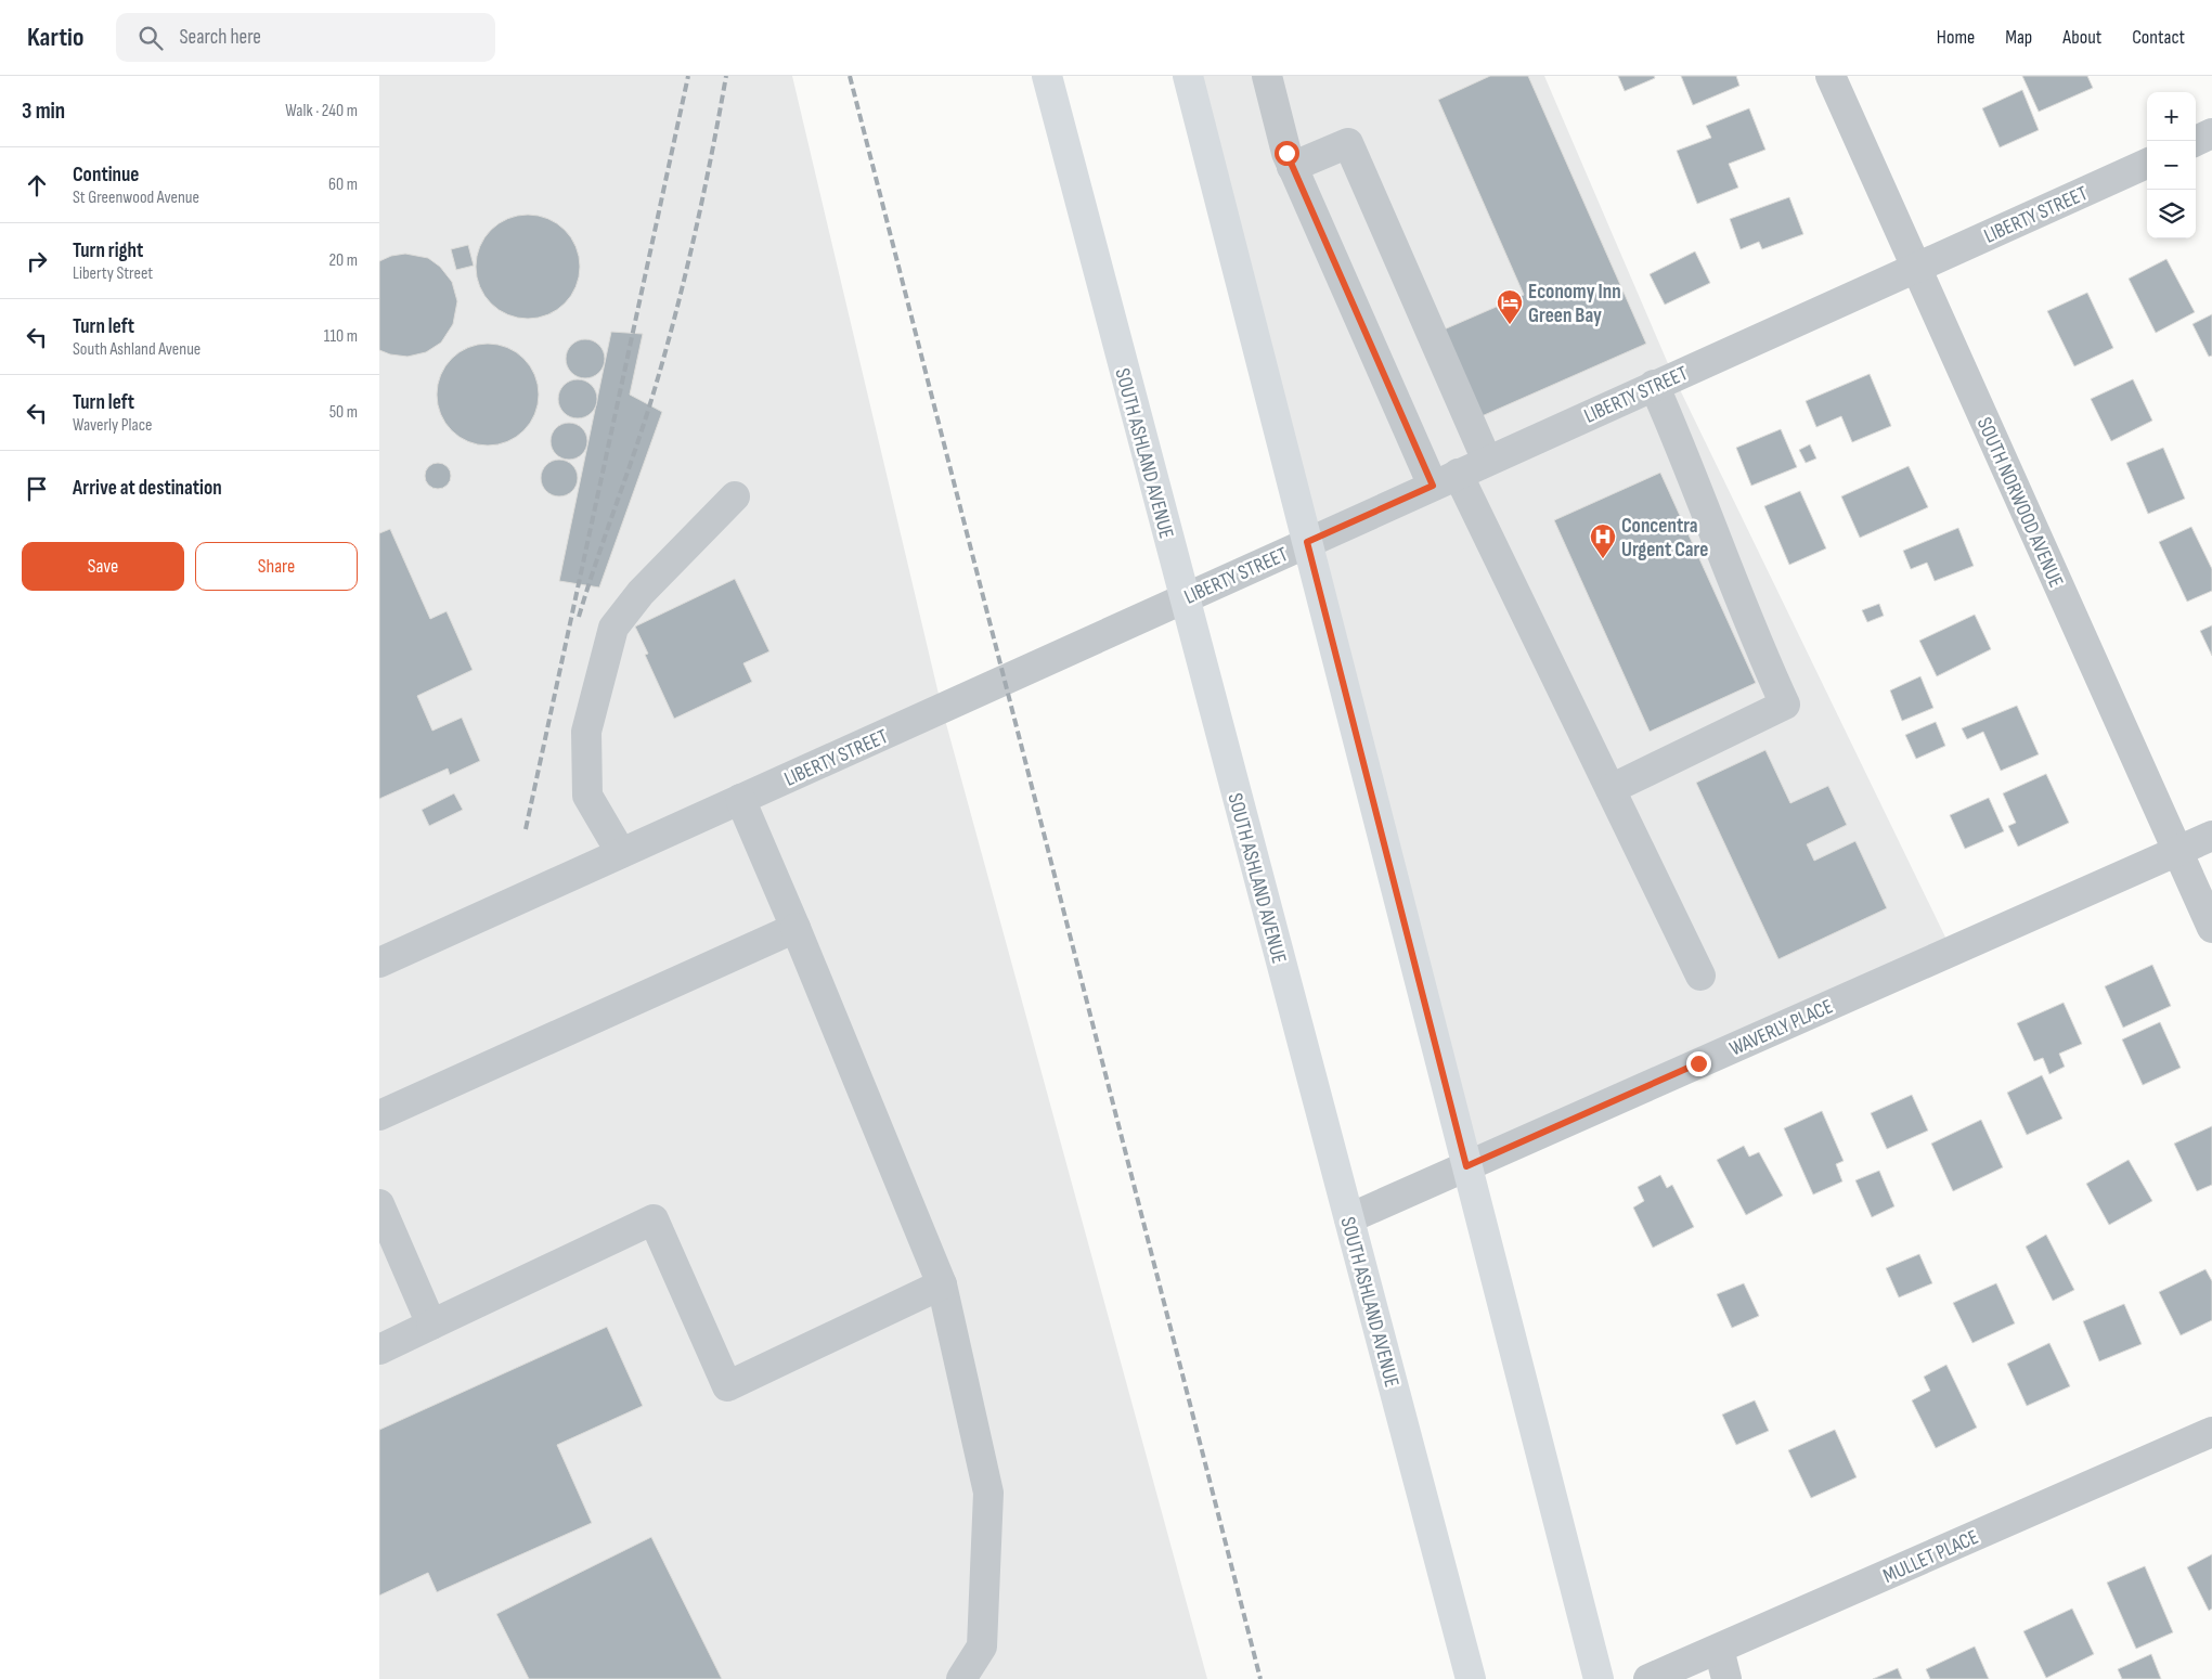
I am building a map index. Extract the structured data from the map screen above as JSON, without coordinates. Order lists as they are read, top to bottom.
{
  "streets": {
    "main road": ["SOUTH ASHLAND AVENUE"],
    "street": [
      "LIBERTY STREET",
      "SOUTH NORWOOD AVENUE",
      "WAVERLY PLACE",
      "MULLET PLACE"
    ]
  },
  "crossings": [
    ["LIBERTY STREET", "SOUTH ASHLAND AVENUE"],
    ["LIBERTY STREET", "SOUTH NORWOOD AVENUE"],
    ["SOUTH ASHLAND AVENUE", "WAVERLY PLACE"],
    ["SOUTH NORWOOD AVENUE", "WAVERLY PLACE"]
  ],
  "places": {
    "hotel": ["Economy Inn Green Bay"],
    "hospital": ["Concentra Urgent Care"]
  },
  "page": {
    "header": "Kartio",
    "search": "Search here",
    "nav": [
      "Home",
      "Map",
      "About",
      "Contact"
    ],
    "heading": ["3 min", "Walk · 240 m"],
    "map_buttons": ["+", "−"],
    "list": [
      ["Continue", "St Greenwood Avenue", "60 m"],
      ["Turn right", "Liberty Street", "20 m"],
      ["Turn left", "South Ashland Avenue", "110 m"],
      ["Turn left", "Waverly Place", "50 m"],
      "Arrive at destination"
    ],
    "buttons": ["Save", "Share"]
  }
}
